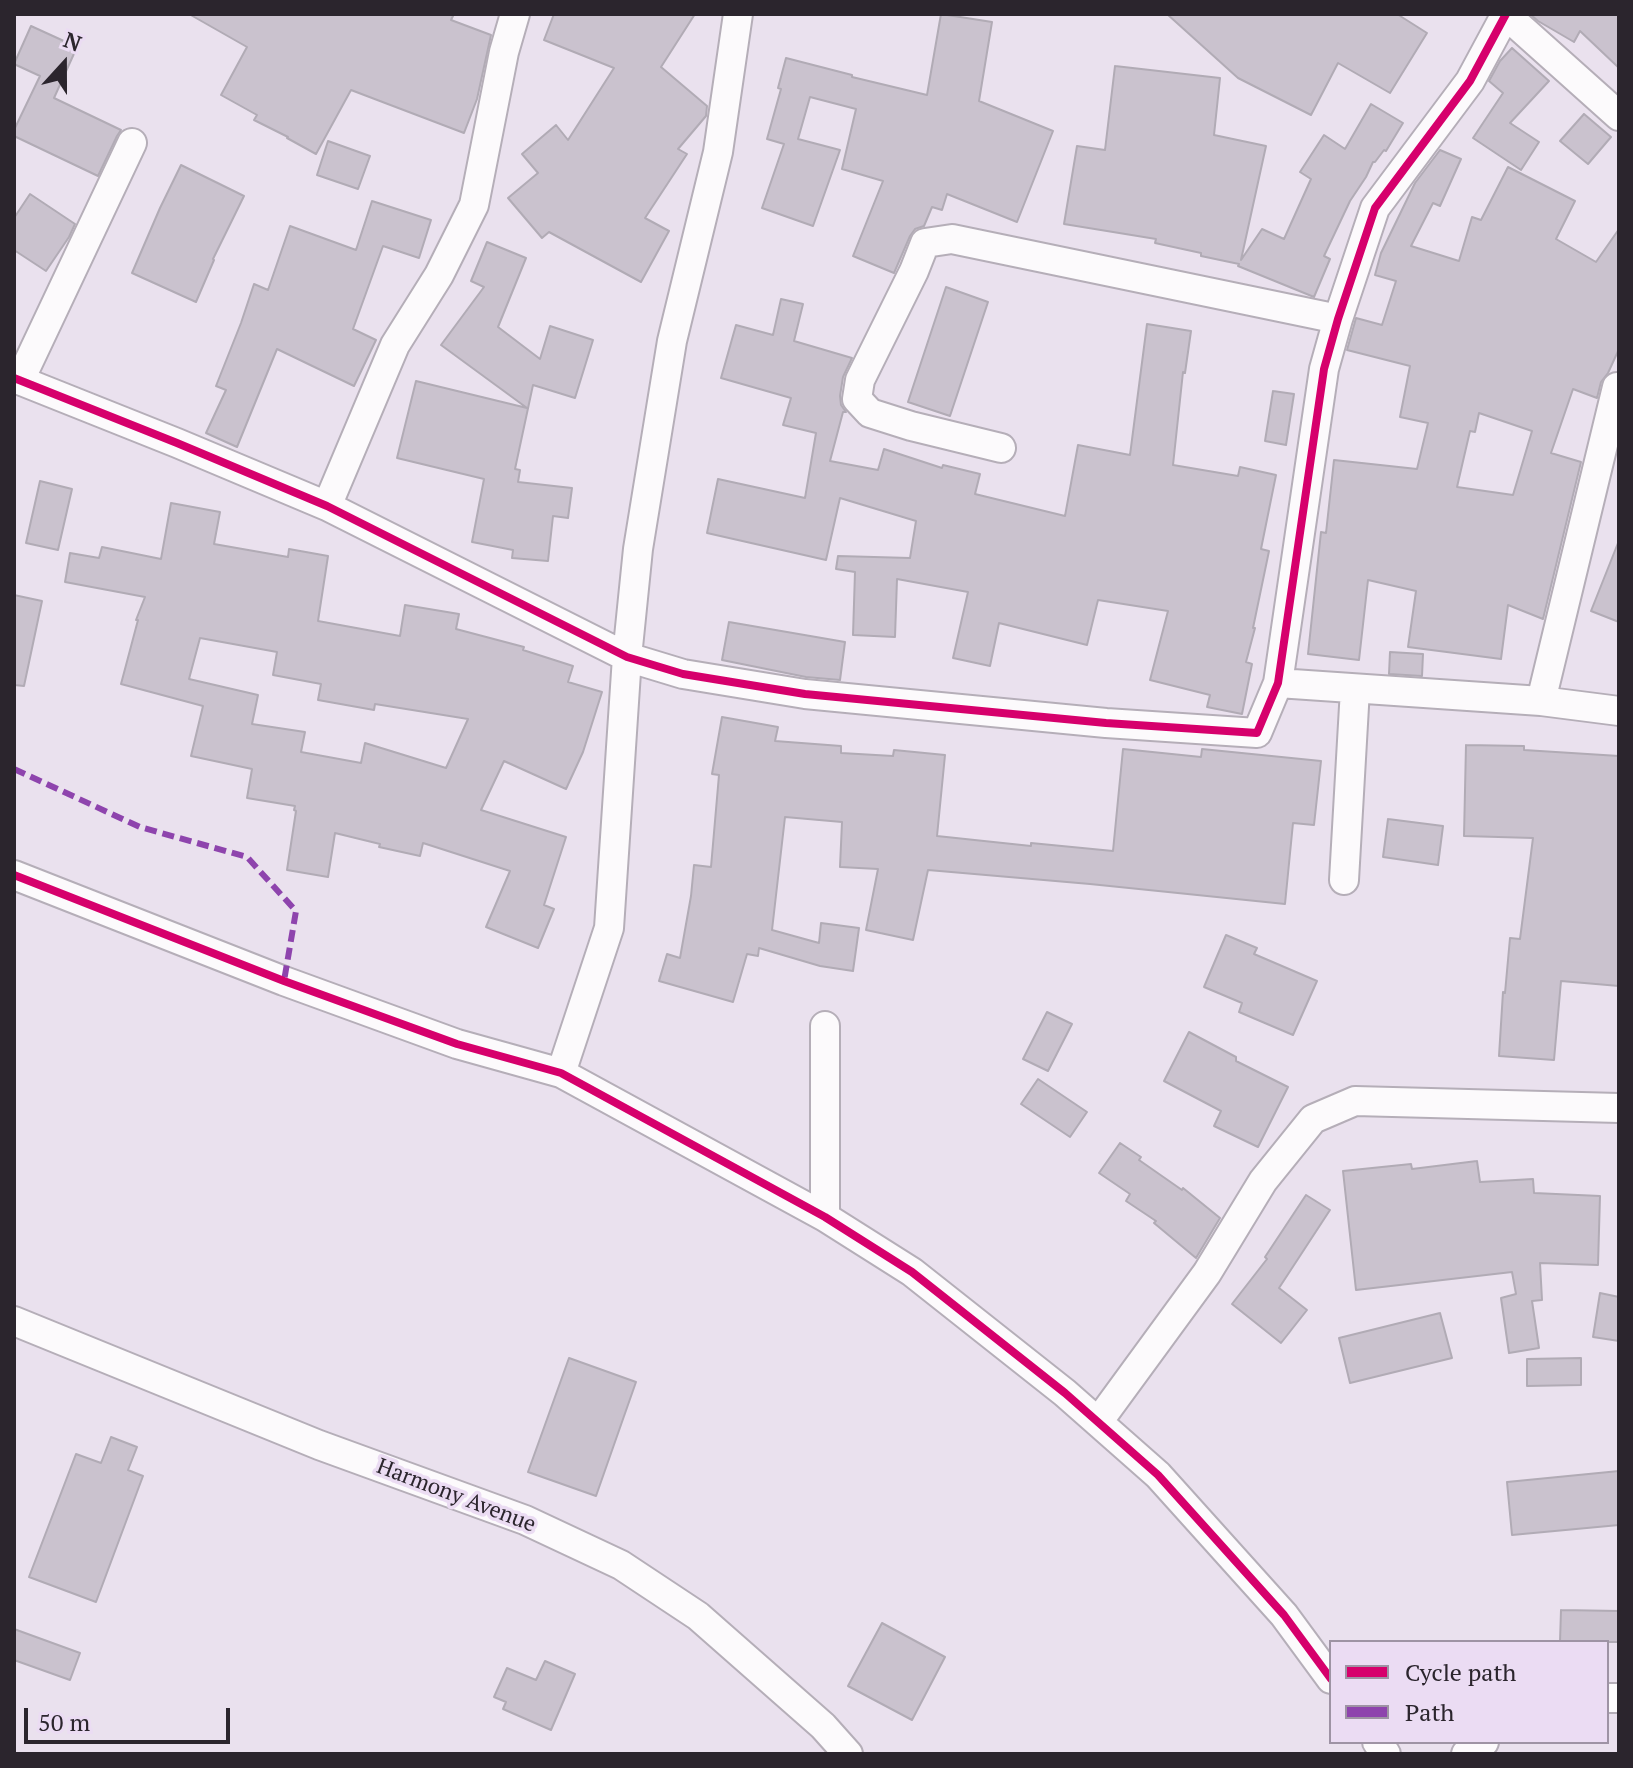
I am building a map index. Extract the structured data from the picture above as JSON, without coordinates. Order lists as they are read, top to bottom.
{
  "streets": {
    "street": ["Harmony Avenue"]
  },
  "legend": ["Cycle path", "Path"],
  "scale_bar": "50 m",
  "north": "top"
}
